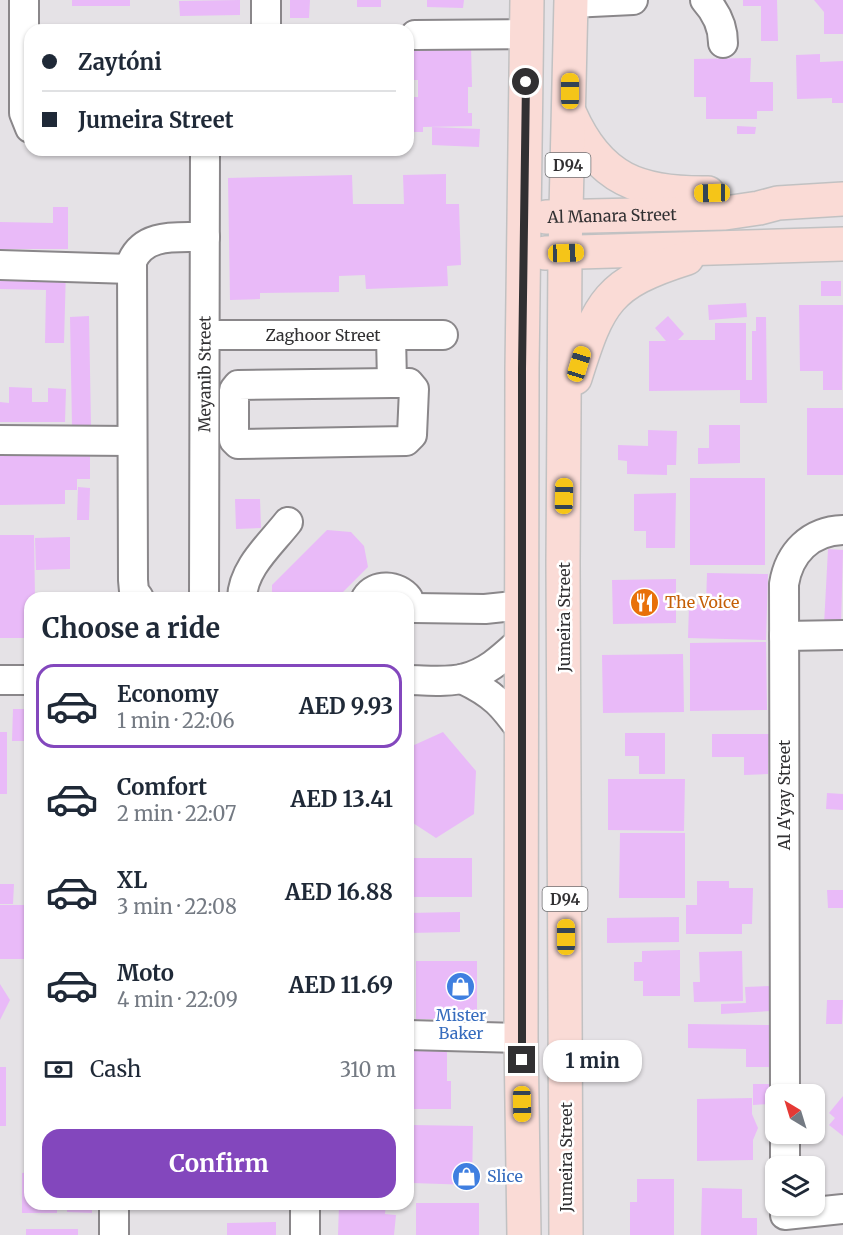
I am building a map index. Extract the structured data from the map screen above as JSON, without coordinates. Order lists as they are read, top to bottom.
{
  "streets": {
    "main road": ["D94", "Al Manara Street", "Jumeira Street"],
    "street": ["Zaghoor Street", "Meyanib Street", "Al A'yay Street"]
  },
  "crossings": [
    ["D94", "Al Manara Street"],
    ["Al Manara Street", "Jumeira Street"],
    ["Zaghoor Street", "Meyanib Street"]
  ],
  "places": {
    "restaurant": ["The Voice"],
    "shop": ["Mister Baker", "Slice"]
  },
  "north": "top left",
  "page": {
    "banner": ["Zaytóni", "Jumeira Street"],
    "heading": "Choose a ride",
    "list": [
      {
        "name": "Economy",
        "note": "1 min · 22:06",
        "value": "AED 9.93"
      },
      {
        "name": "Comfort",
        "note": "2 min · 22:07",
        "value": "AED 13.41"
      },
      {
        "name": "XL",
        "note": "3 min · 22:08",
        "value": "AED 16.88"
      },
      {
        "name": "Moto",
        "note": "4 min · 22:09",
        "value": "AED 11.69"
      }
    ],
    "pay": ["Cash", "310 m"],
    "bubble": "1 min",
    "buttons": "Confirm"
  }
}
